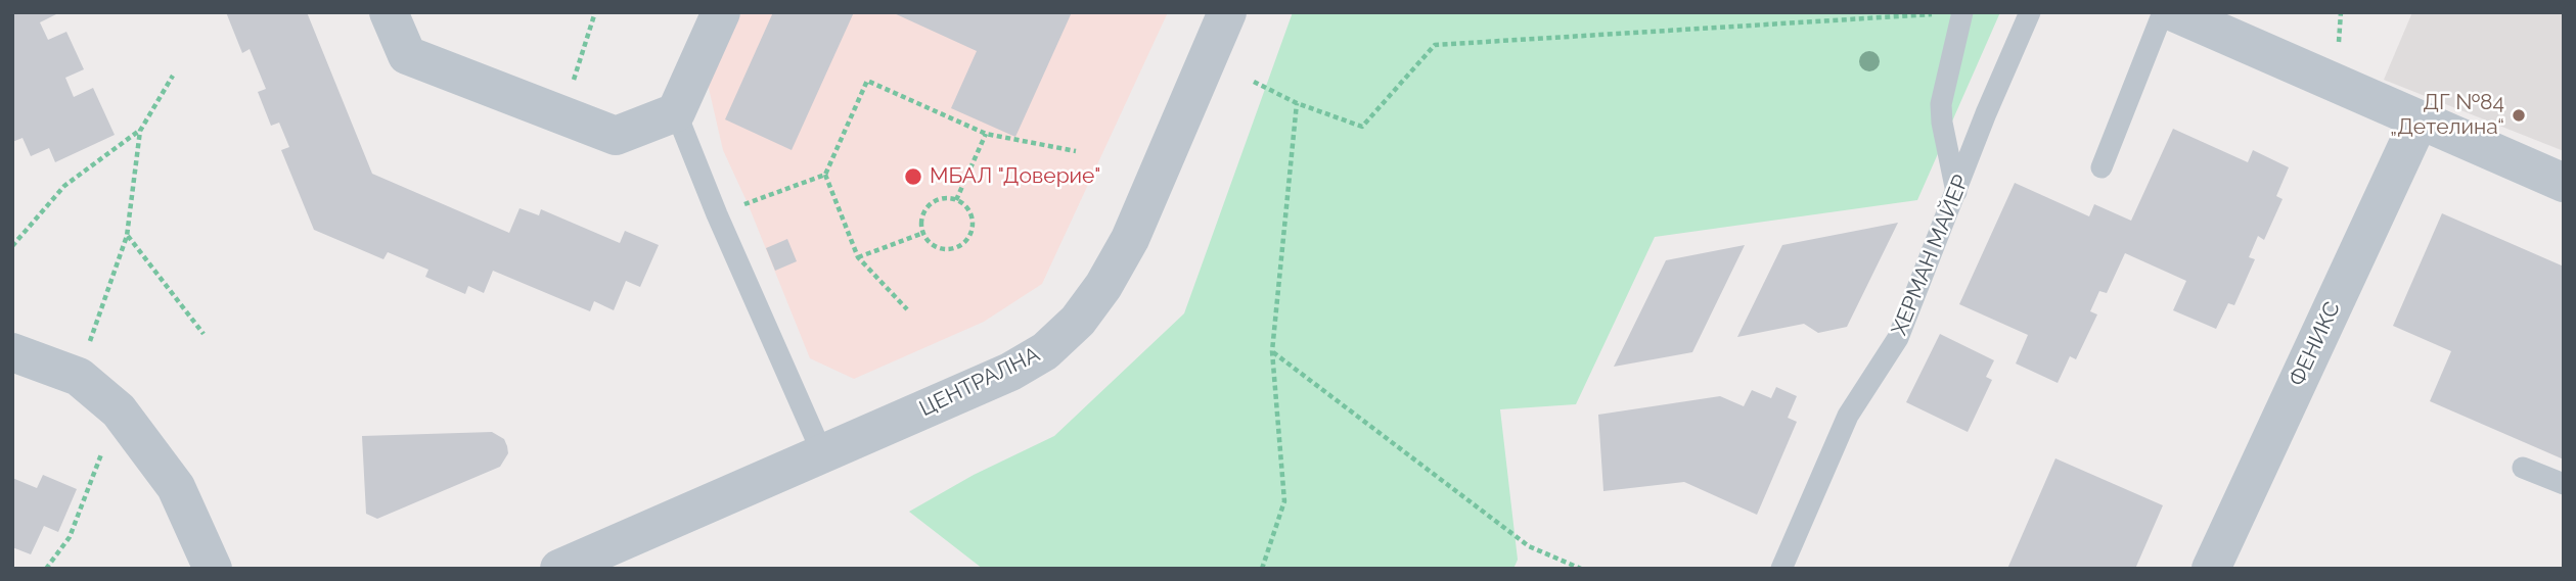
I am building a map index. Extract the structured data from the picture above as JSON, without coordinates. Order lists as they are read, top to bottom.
{
  "streets": {
    "street": ["ФЕНИКС", "ЦЕНТРАЛНА"],
    "lane": ["ХЕРМАН МАЙЕР"]
  },
  "places": ["ДГ №84 „Детелина“", "МБАЛ \"Доверие\""]
}
